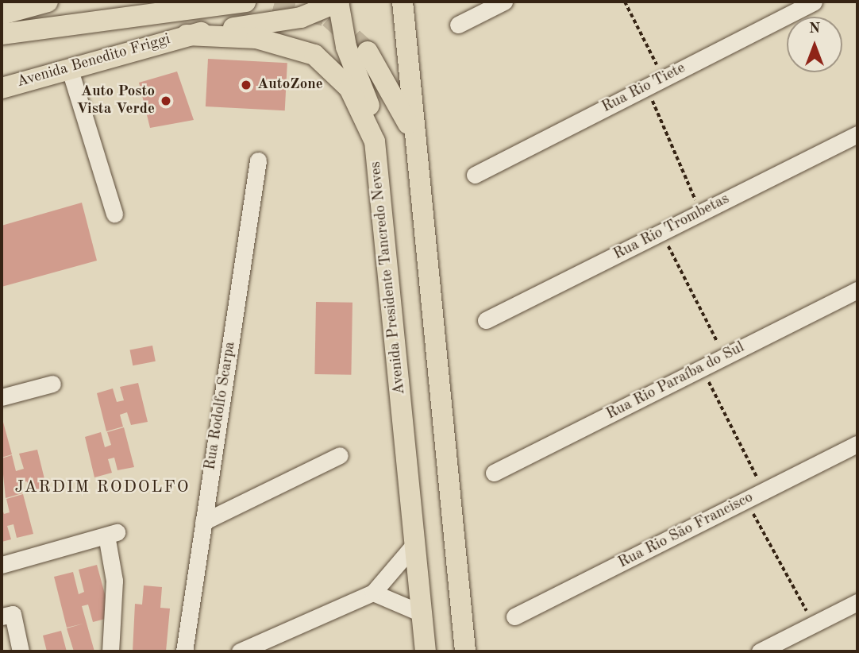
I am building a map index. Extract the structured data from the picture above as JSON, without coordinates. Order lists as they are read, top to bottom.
{
  "streets": {
    "main road": ["Avenida Benedito Friggi", "Avenida Presidente Tancredo Neves"],
    "street": [
      "Rua Rio Tiete",
      "Rua Rio Trombetas",
      "Rua Rio Paraíba do Sul",
      "Rua Rodolfo Scarpa",
      "Rua Rio São Francisco"
    ]
  },
  "crossings": [
    ["Avenida Benedito Friggi", "Avenida Presidente Tancredo Neves"]
  ],
  "districts": ["JARDIM RODOLFO"],
  "places": ["AutoZone", "Auto Posto Vista Verde"],
  "north": "top"
}
